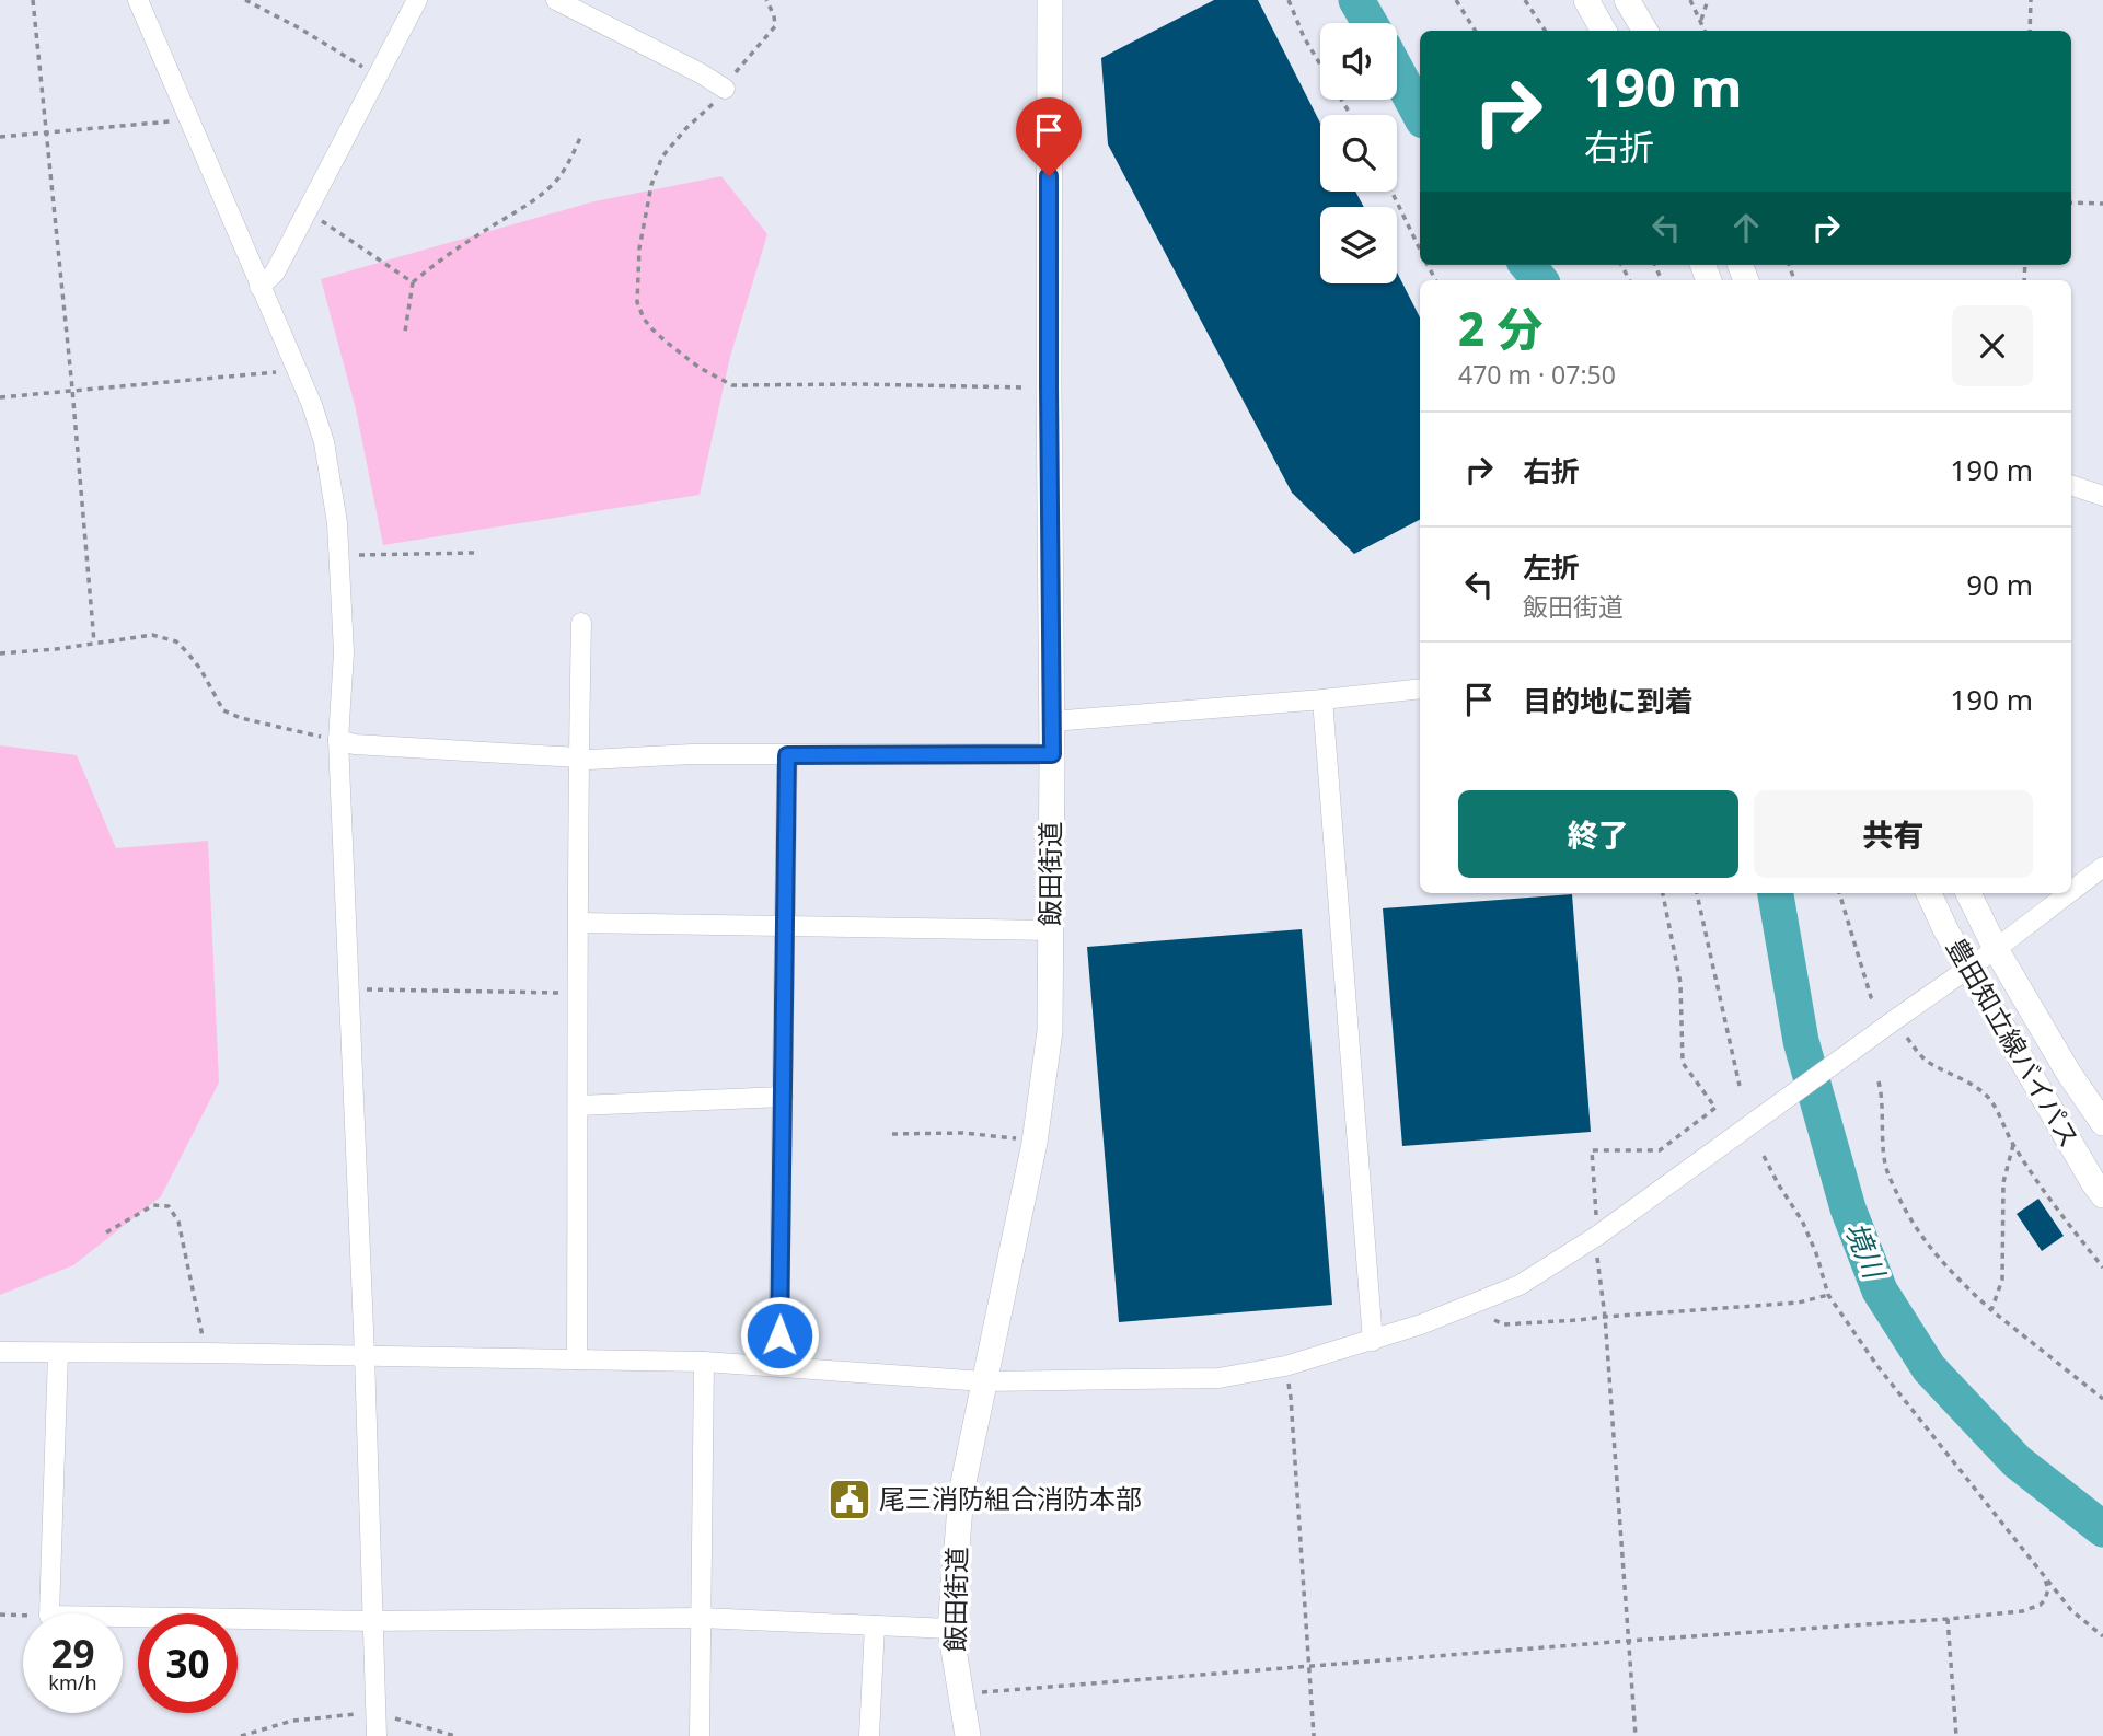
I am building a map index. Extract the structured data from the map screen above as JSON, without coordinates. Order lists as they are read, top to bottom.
{
  "streets": {
    "main road": ["飯田街道", "豊田知立線バイパス"]
  },
  "water": ["境川"],
  "places": {
    "public building": ["尾三消防組合消防本部"]
  },
  "page": {
    "turn": ["190 m", "右折"],
    "heading": ["2 分", "470 m · 07:50"],
    "list": [
      {
        "name": "右折",
        "value": "190 m"
      },
      {
        "name": "左折",
        "note": "飯田街道",
        "value": "90 m"
      },
      {
        "name": "目的地に到着",
        "value": "190 m"
      }
    ],
    "buttons": ["終了", "共有"],
    "speed": "29 km/h",
    "limit": "30"
  }
}
